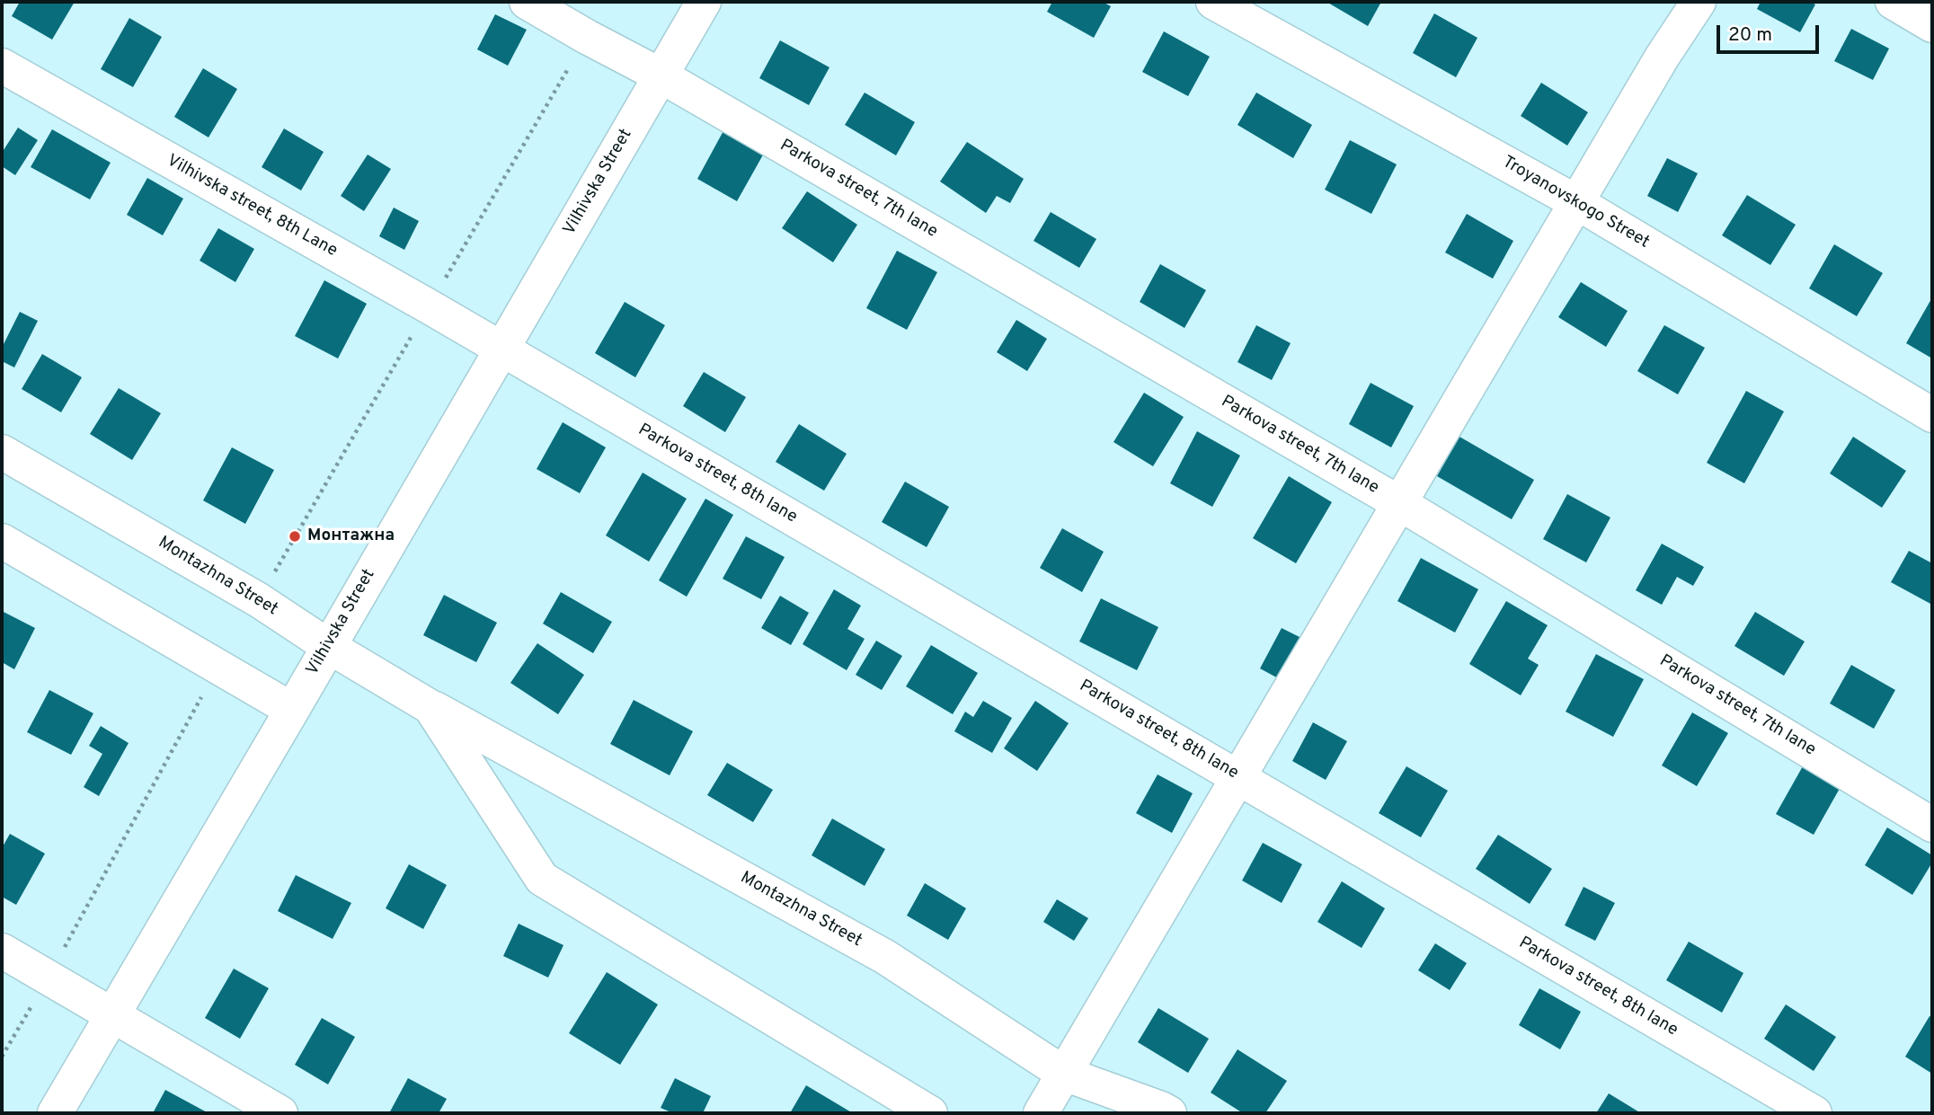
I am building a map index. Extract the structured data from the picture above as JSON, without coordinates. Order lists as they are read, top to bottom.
{
  "streets": {
    "street": [
      "Vilhivska Street",
      "Parkova street, 7th lane",
      "Troyanovskogo Street",
      "Vilhivska street, 8th Lane",
      "Parkova street, 8th lane",
      "Montazhna Street"
    ]
  },
  "crossings": [
    ["Vilhivska Street", "Parkova street, 7th lane"],
    ["Vilhivska Street", "Vilhivska street, 8th Lane"],
    ["Vilhivska Street", "Parkova street, 8th lane"],
    ["Vilhivska Street", "Montazhna Street"],
    ["Vilhivska street, 8th Lane", "Parkova street, 8th lane"]
  ],
  "places": ["Монтажна"],
  "scale_bar": "20 m"
}
